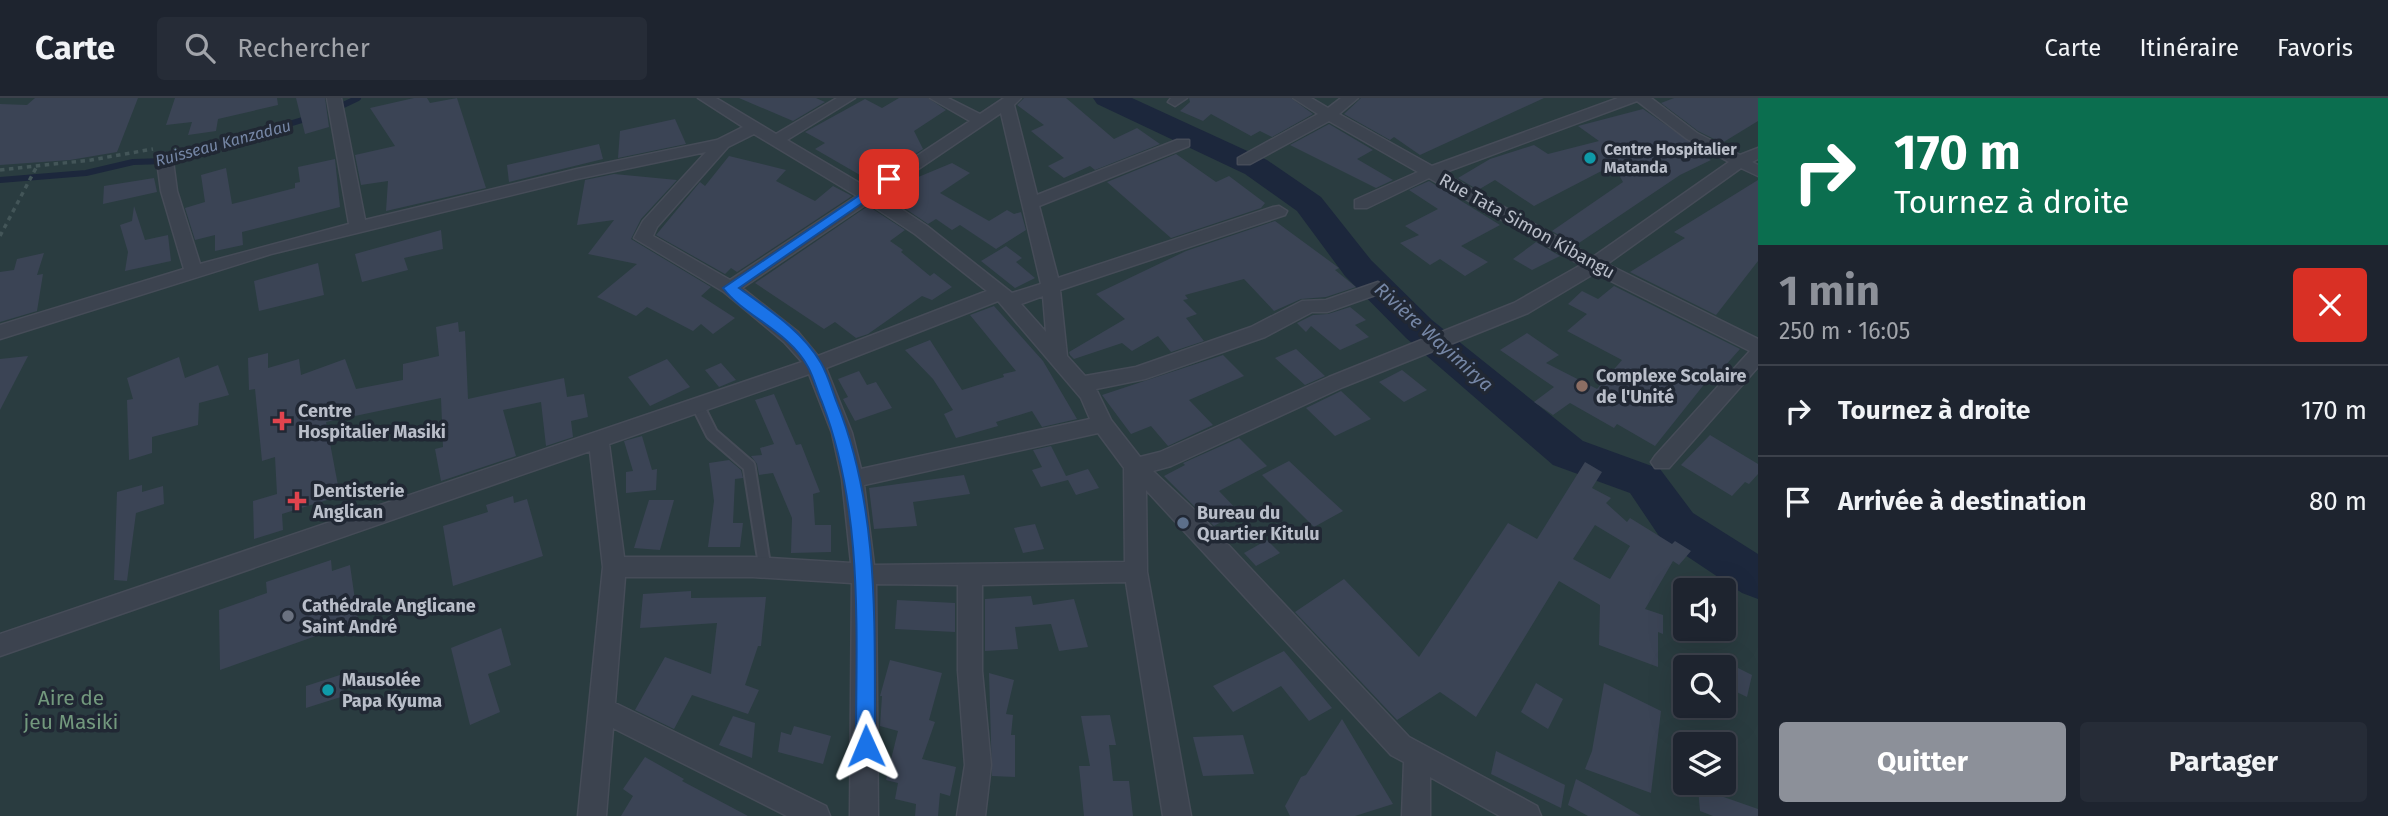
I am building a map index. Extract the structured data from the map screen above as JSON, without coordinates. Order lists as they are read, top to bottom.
{
  "streets": {
    "street": ["Rue Tata Simon Kibangu"]
  },
  "water": ["Ruisseau Kanzadau", "Rivière Wayimirya"],
  "parks": ["Aire de jeu Masiki"],
  "places": {
    "other": [
      "Centre Hospitalier Matanda",
      "Complexe Scolaire de l'Unité",
      "Bureau du Quartier Kitulu",
      "Cathédrale Anglicane Saint André",
      "Mausolée Papa Kyuma"
    ],
    "health": ["Centre Hospitalier Masiki", "Dentisterie Anglican"]
  },
  "page": {
    "header": "Carte",
    "search": "Rechercher",
    "nav": ["Carte", "Itinéraire", "Favoris"],
    "turn": ["170 m", "Tournez à droite"],
    "heading": ["1 min", "250 m · 16:05"],
    "list": [
      {
        "name": "Tournez à droite",
        "value": "170 m"
      },
      {
        "name": "Arrivée à destination",
        "value": "80 m"
      }
    ],
    "buttons": ["Quitter", "Partager"]
  }
}
